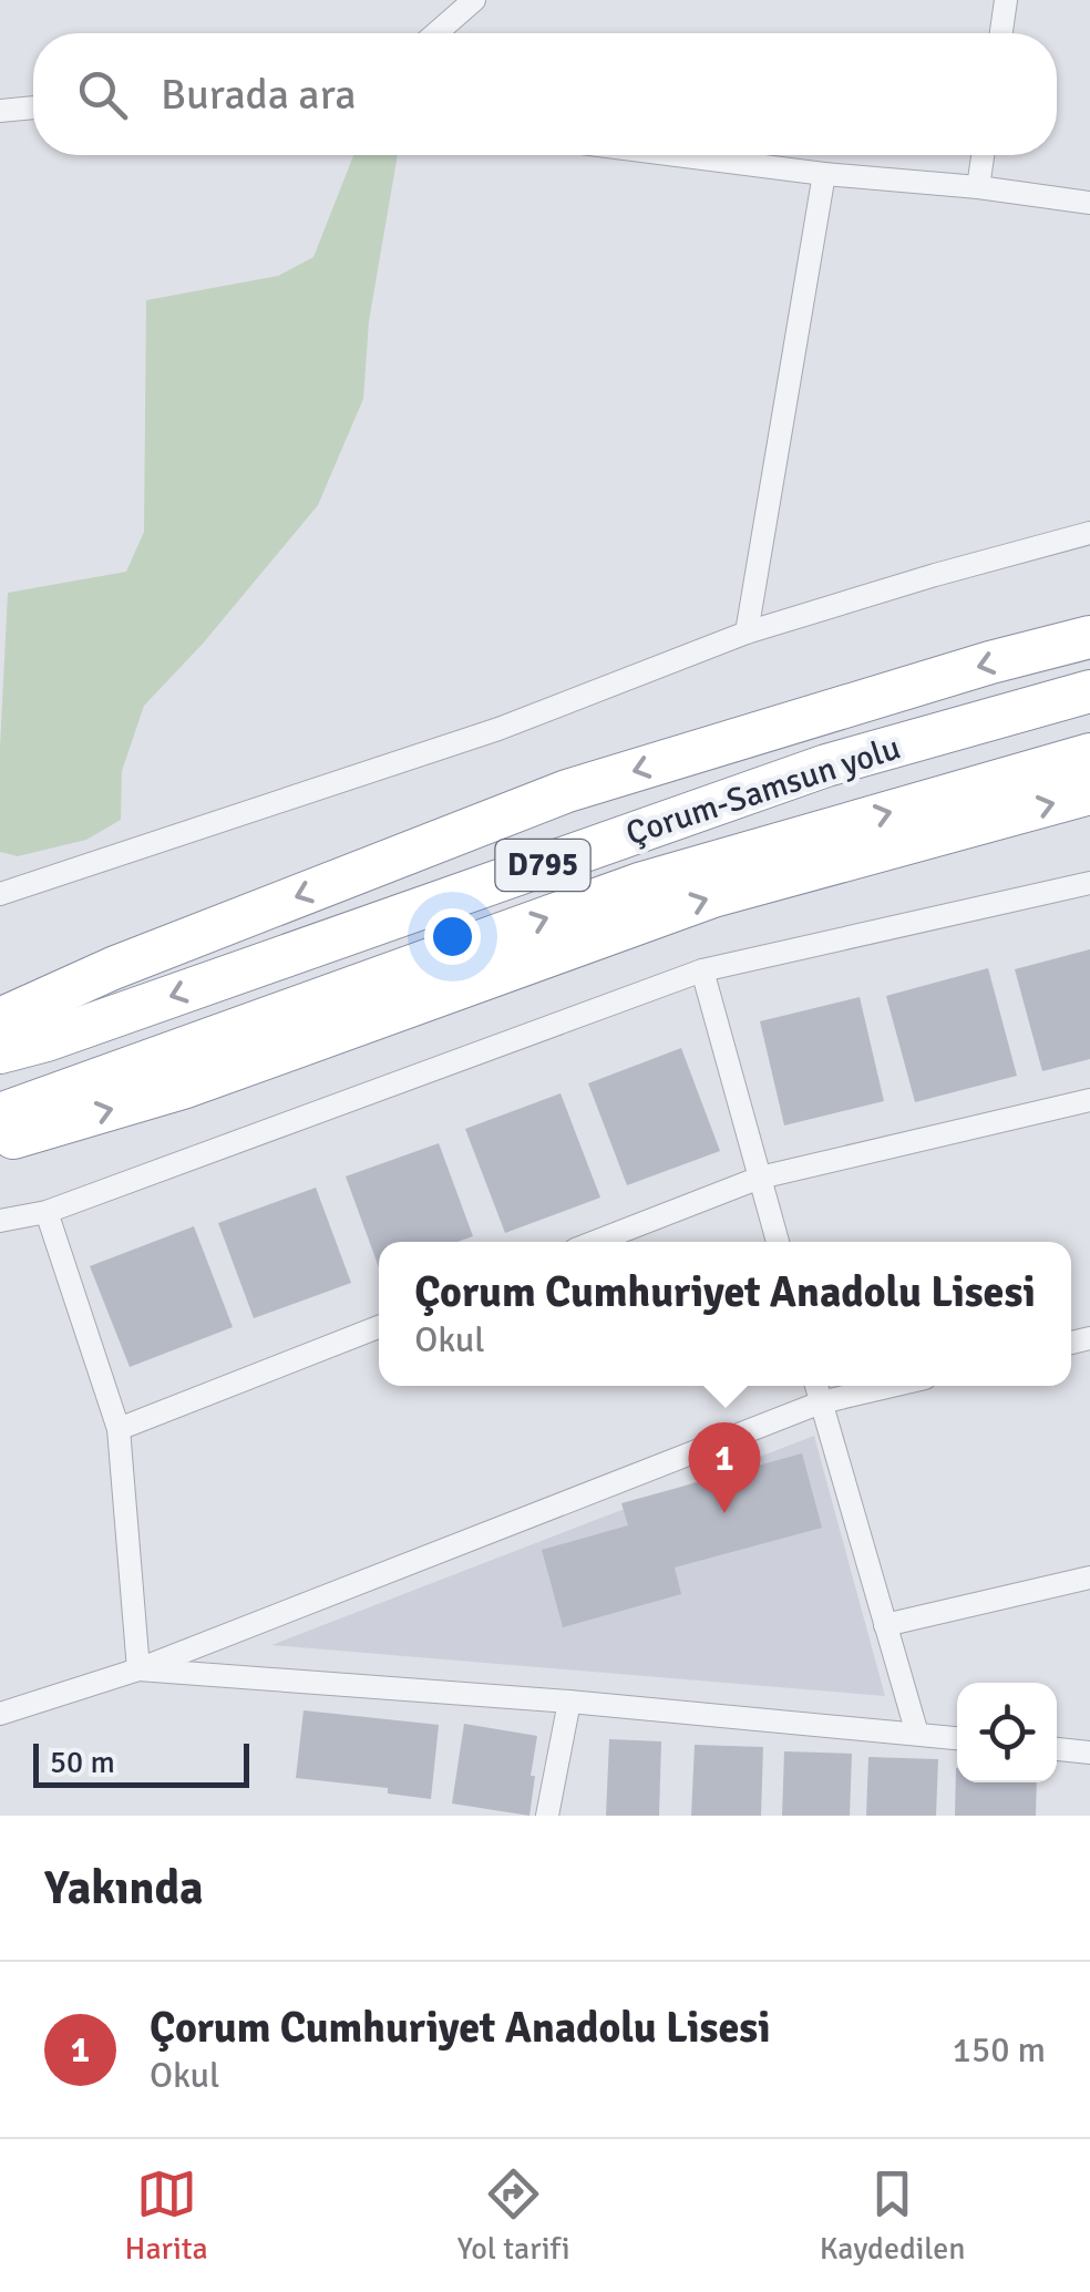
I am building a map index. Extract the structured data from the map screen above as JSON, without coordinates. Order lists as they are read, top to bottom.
{
  "streets": {
    "highway": ["Çorum-Samsun yolu", "D795"]
  },
  "scale_bar": "50 m",
  "page": {
    "search": "Burada ara",
    "popup": ["Çorum Cumhuriyet Anadolu Lisesi", "Okul"],
    "pins": "1",
    "scale": "50 m",
    "heading": "Yakında",
    "list": [
      {
        "mark": "1",
        "name": "Çorum Cumhuriyet Anadolu Lisesi",
        "note": "Okul",
        "value": "150 m"
      }
    ],
    "nav": ["Harita", "Yol tarifi", "Kaydedilen"]
  }
}
